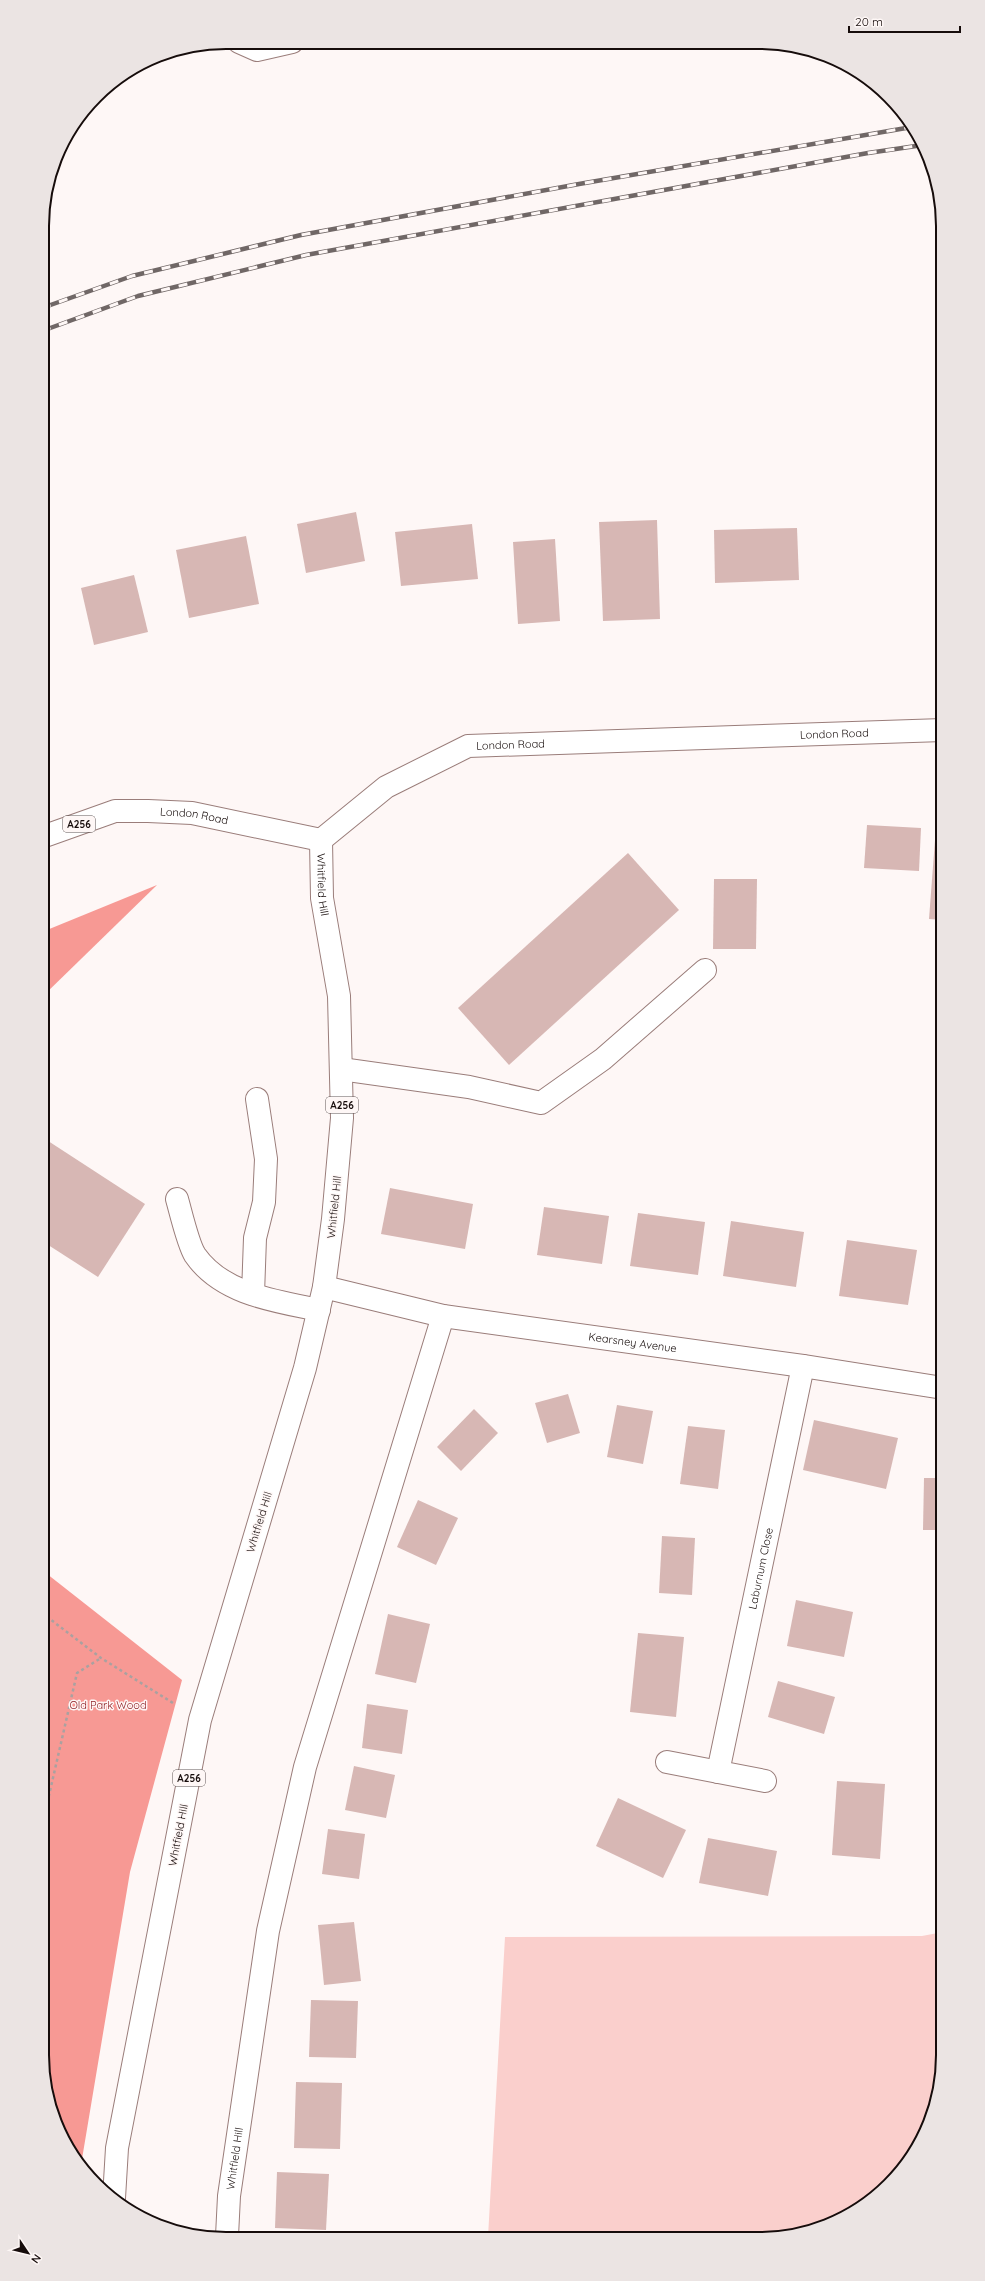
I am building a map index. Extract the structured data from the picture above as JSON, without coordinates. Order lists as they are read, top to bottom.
{
  "streets": {
    "street": [
      "London Road",
      "A256",
      "Whitfield Hill",
      "Kearsney Avenue",
      "Laburnum Close"
    ]
  },
  "crossings": [
    ["London Road", "Whitfield Hill"],
    ["Whitfield Hill", "Kearsney Avenue"],
    ["Kearsney Avenue", "Laburnum Close"]
  ],
  "parks": ["Old Park Wood"],
  "scale_bar": "20 m",
  "north": "bottom right"
}
